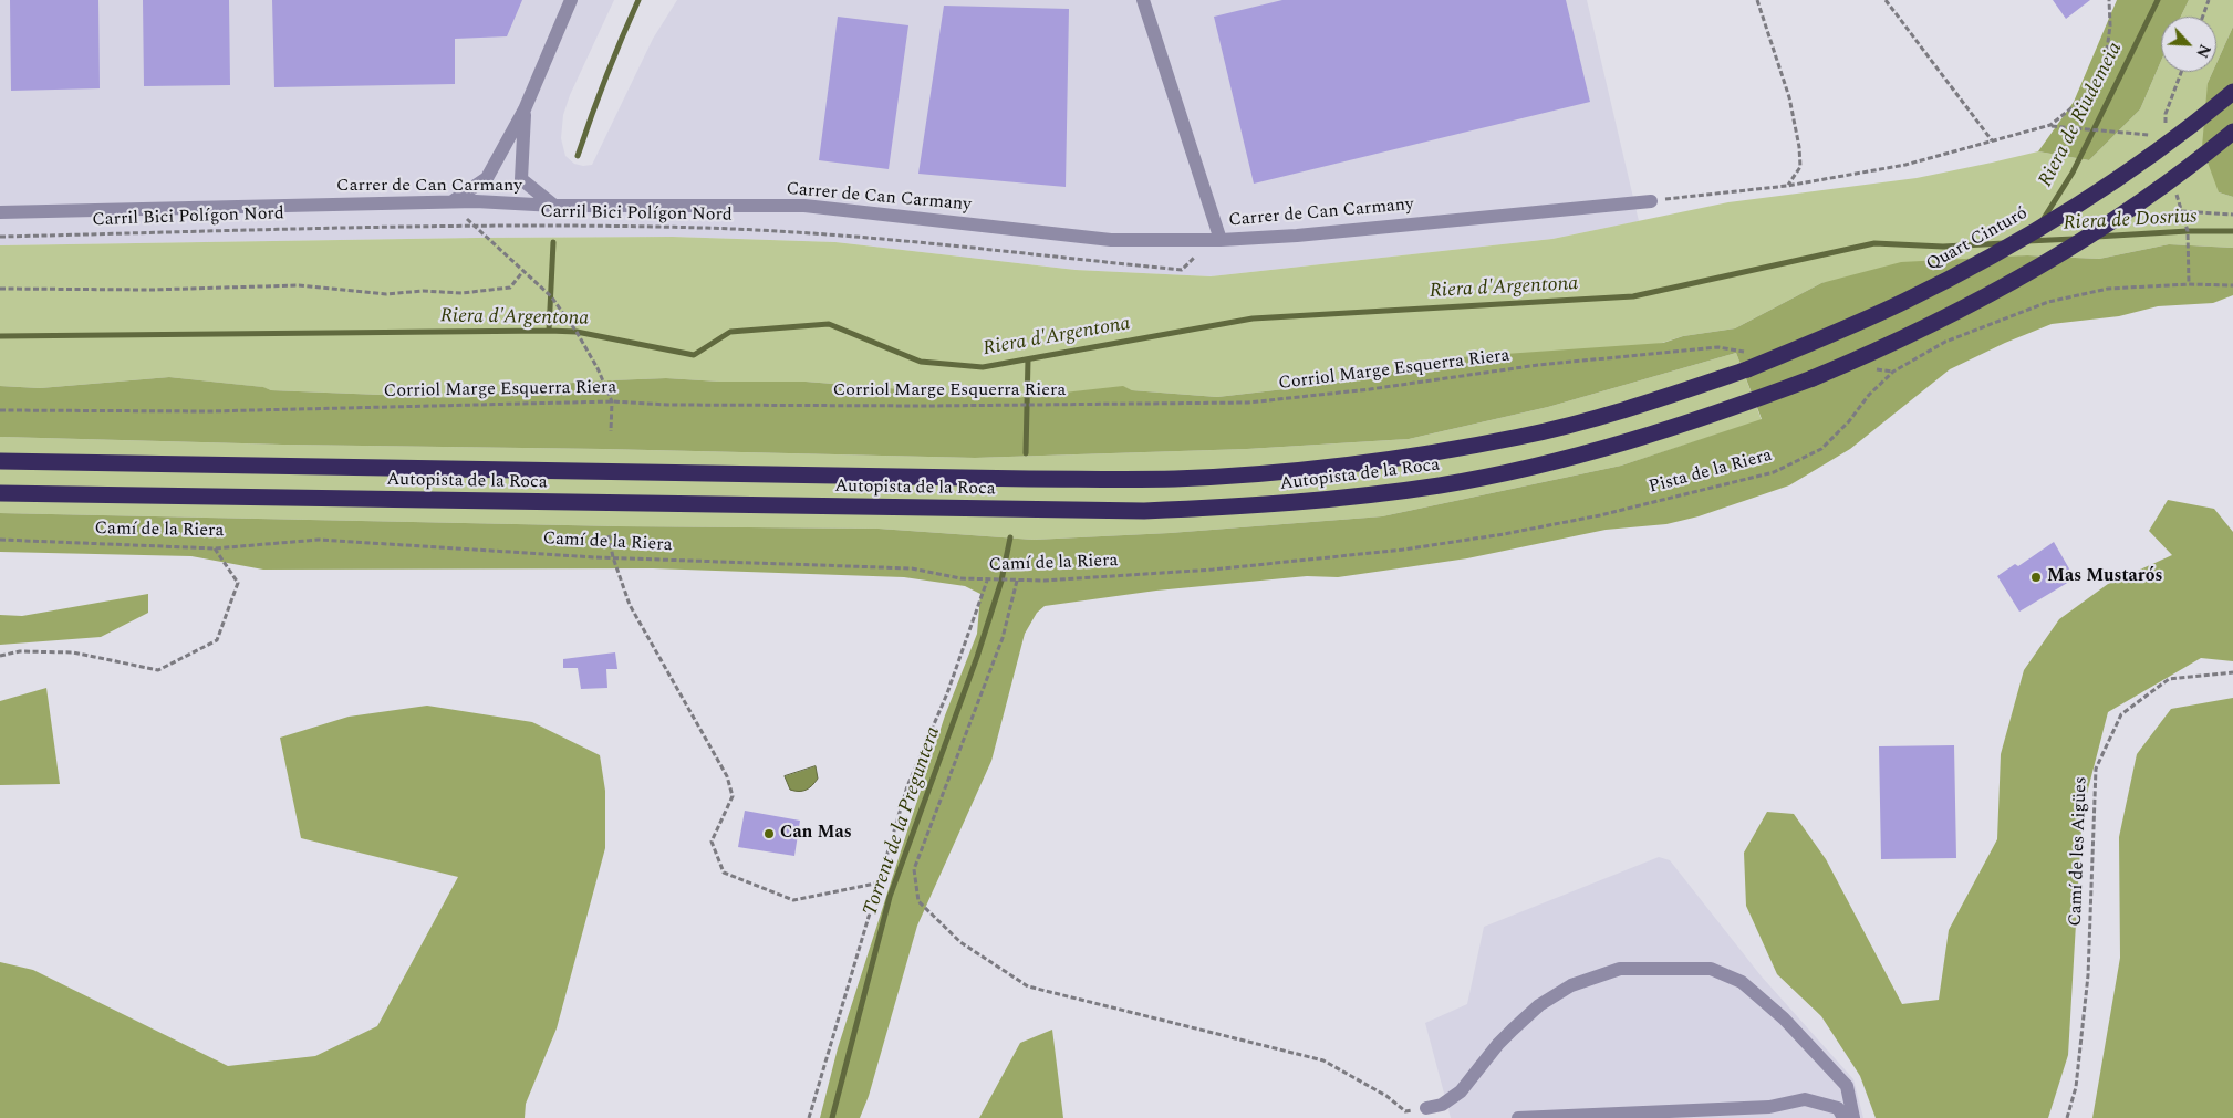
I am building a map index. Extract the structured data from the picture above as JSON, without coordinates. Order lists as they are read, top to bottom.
{
  "streets": {
    "highway": ["Quart Cinturó", "Autopista de la Roca"],
    "street": ["Carrer de Can Carmany"],
    "path": [
      "Carril Bici Polígon Nord",
      "Corriol Marge Esquerra Riera",
      "Pista de la Riera",
      "Camí de la Riera",
      "Camí de les Aigües"
    ]
  },
  "crossings": [
    ["Quart Cinturó", "Autopista de la Roca"],
    ["Pista de la Riera", "Camí de la Riera"]
  ],
  "water": [
    "Riera de Riudemeia",
    "Riera de Dosrius",
    "Riera d'Argentona",
    "Torrent de la Preguntera"
  ],
  "places": ["Mas Mustarós", "Can Mas"],
  "north": "bottom right"
}
